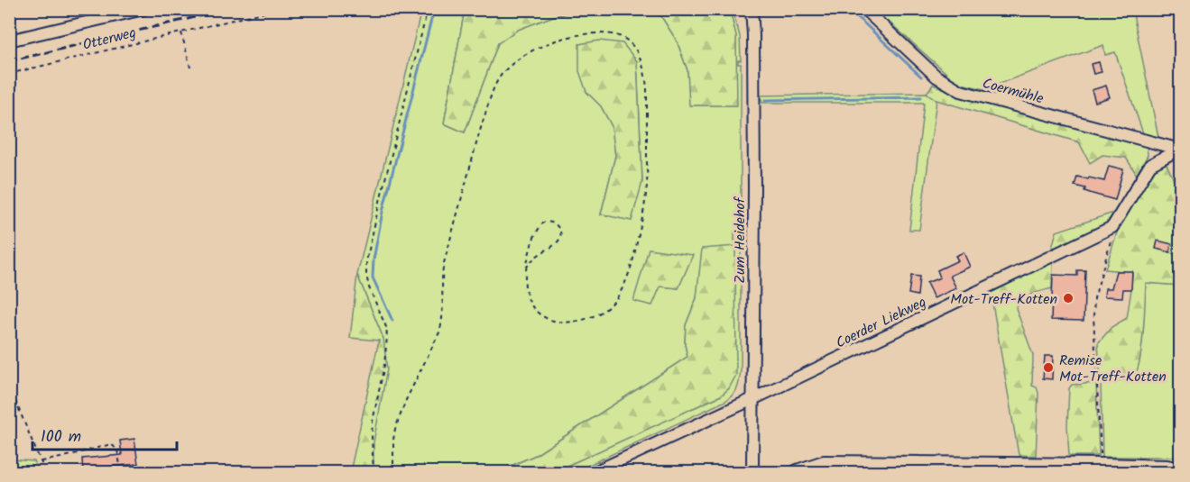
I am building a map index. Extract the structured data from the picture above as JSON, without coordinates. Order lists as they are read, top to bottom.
{
  "streets": {
    "street": ["Coermühle", "Zum Heidehof", "Coerder Liekweg"],
    "path": ["Otterweg"]
  },
  "crossings": [
    ["Zum Heidehof", "Coerder Liekweg"]
  ],
  "places": ["Mot-Treff-Kotten", "Remise Mot-Treff-Kotten"],
  "scale_bar": "100 m"
}
